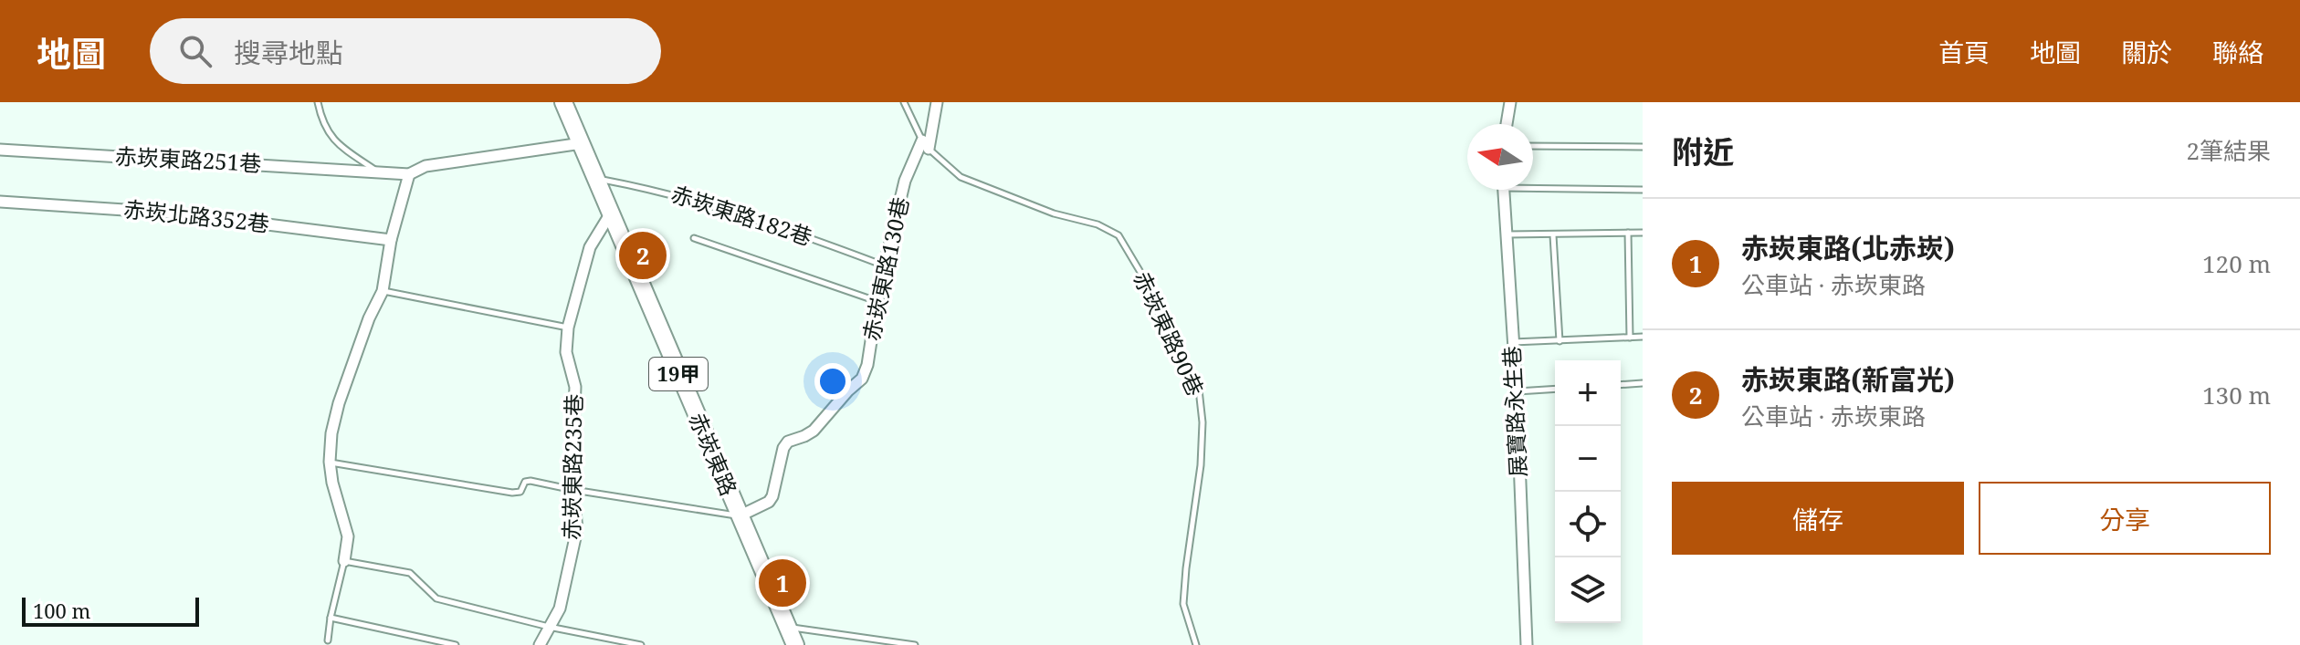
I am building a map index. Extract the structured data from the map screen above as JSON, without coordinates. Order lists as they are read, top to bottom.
{
  "streets": {
    "main road": ["19甲", "赤崁東路"],
    "street": [
      "赤崁東路251巷",
      "赤崁北路352巷",
      "赤崁東路130巷",
      "展寶路永生巷",
      "赤崁東路235巷"
    ],
    "lane": ["赤崁東路182巷", "赤崁東路90巷"]
  },
  "crossings": [
    ["赤崁東路251巷", "赤崁東路"],
    ["赤崁東路182巷", "赤崁東路130巷"],
    ["赤崁東路182巷", "赤崁東路"],
    ["赤崁東路130巷", "赤崁東路90巷"],
    ["赤崁東路130巷", "赤崁東路"],
    ["赤崁東路", "赤崁東路235巷"]
  ],
  "scale_bar": "100 m",
  "north": "left",
  "page": {
    "header": "地圖",
    "search": "搜尋地點",
    "nav": [
      "首頁",
      "地圖",
      "關於",
      "聯絡"
    ],
    "heading": ["附近", "2筆結果"],
    "list": [
      {
        "mark": "1",
        "name": "赤崁東路(北赤崁)",
        "note": "公車站 · 赤崁東路",
        "value": "120 m"
      },
      {
        "mark": "2",
        "name": "赤崁東路(新富光)",
        "note": "公車站 · 赤崁東路",
        "value": "130 m"
      }
    ],
    "pins": ["2", "1"],
    "map_buttons": ["+", "−"],
    "buttons": ["儲存", "分享"],
    "scale": "100 m"
  }
}
